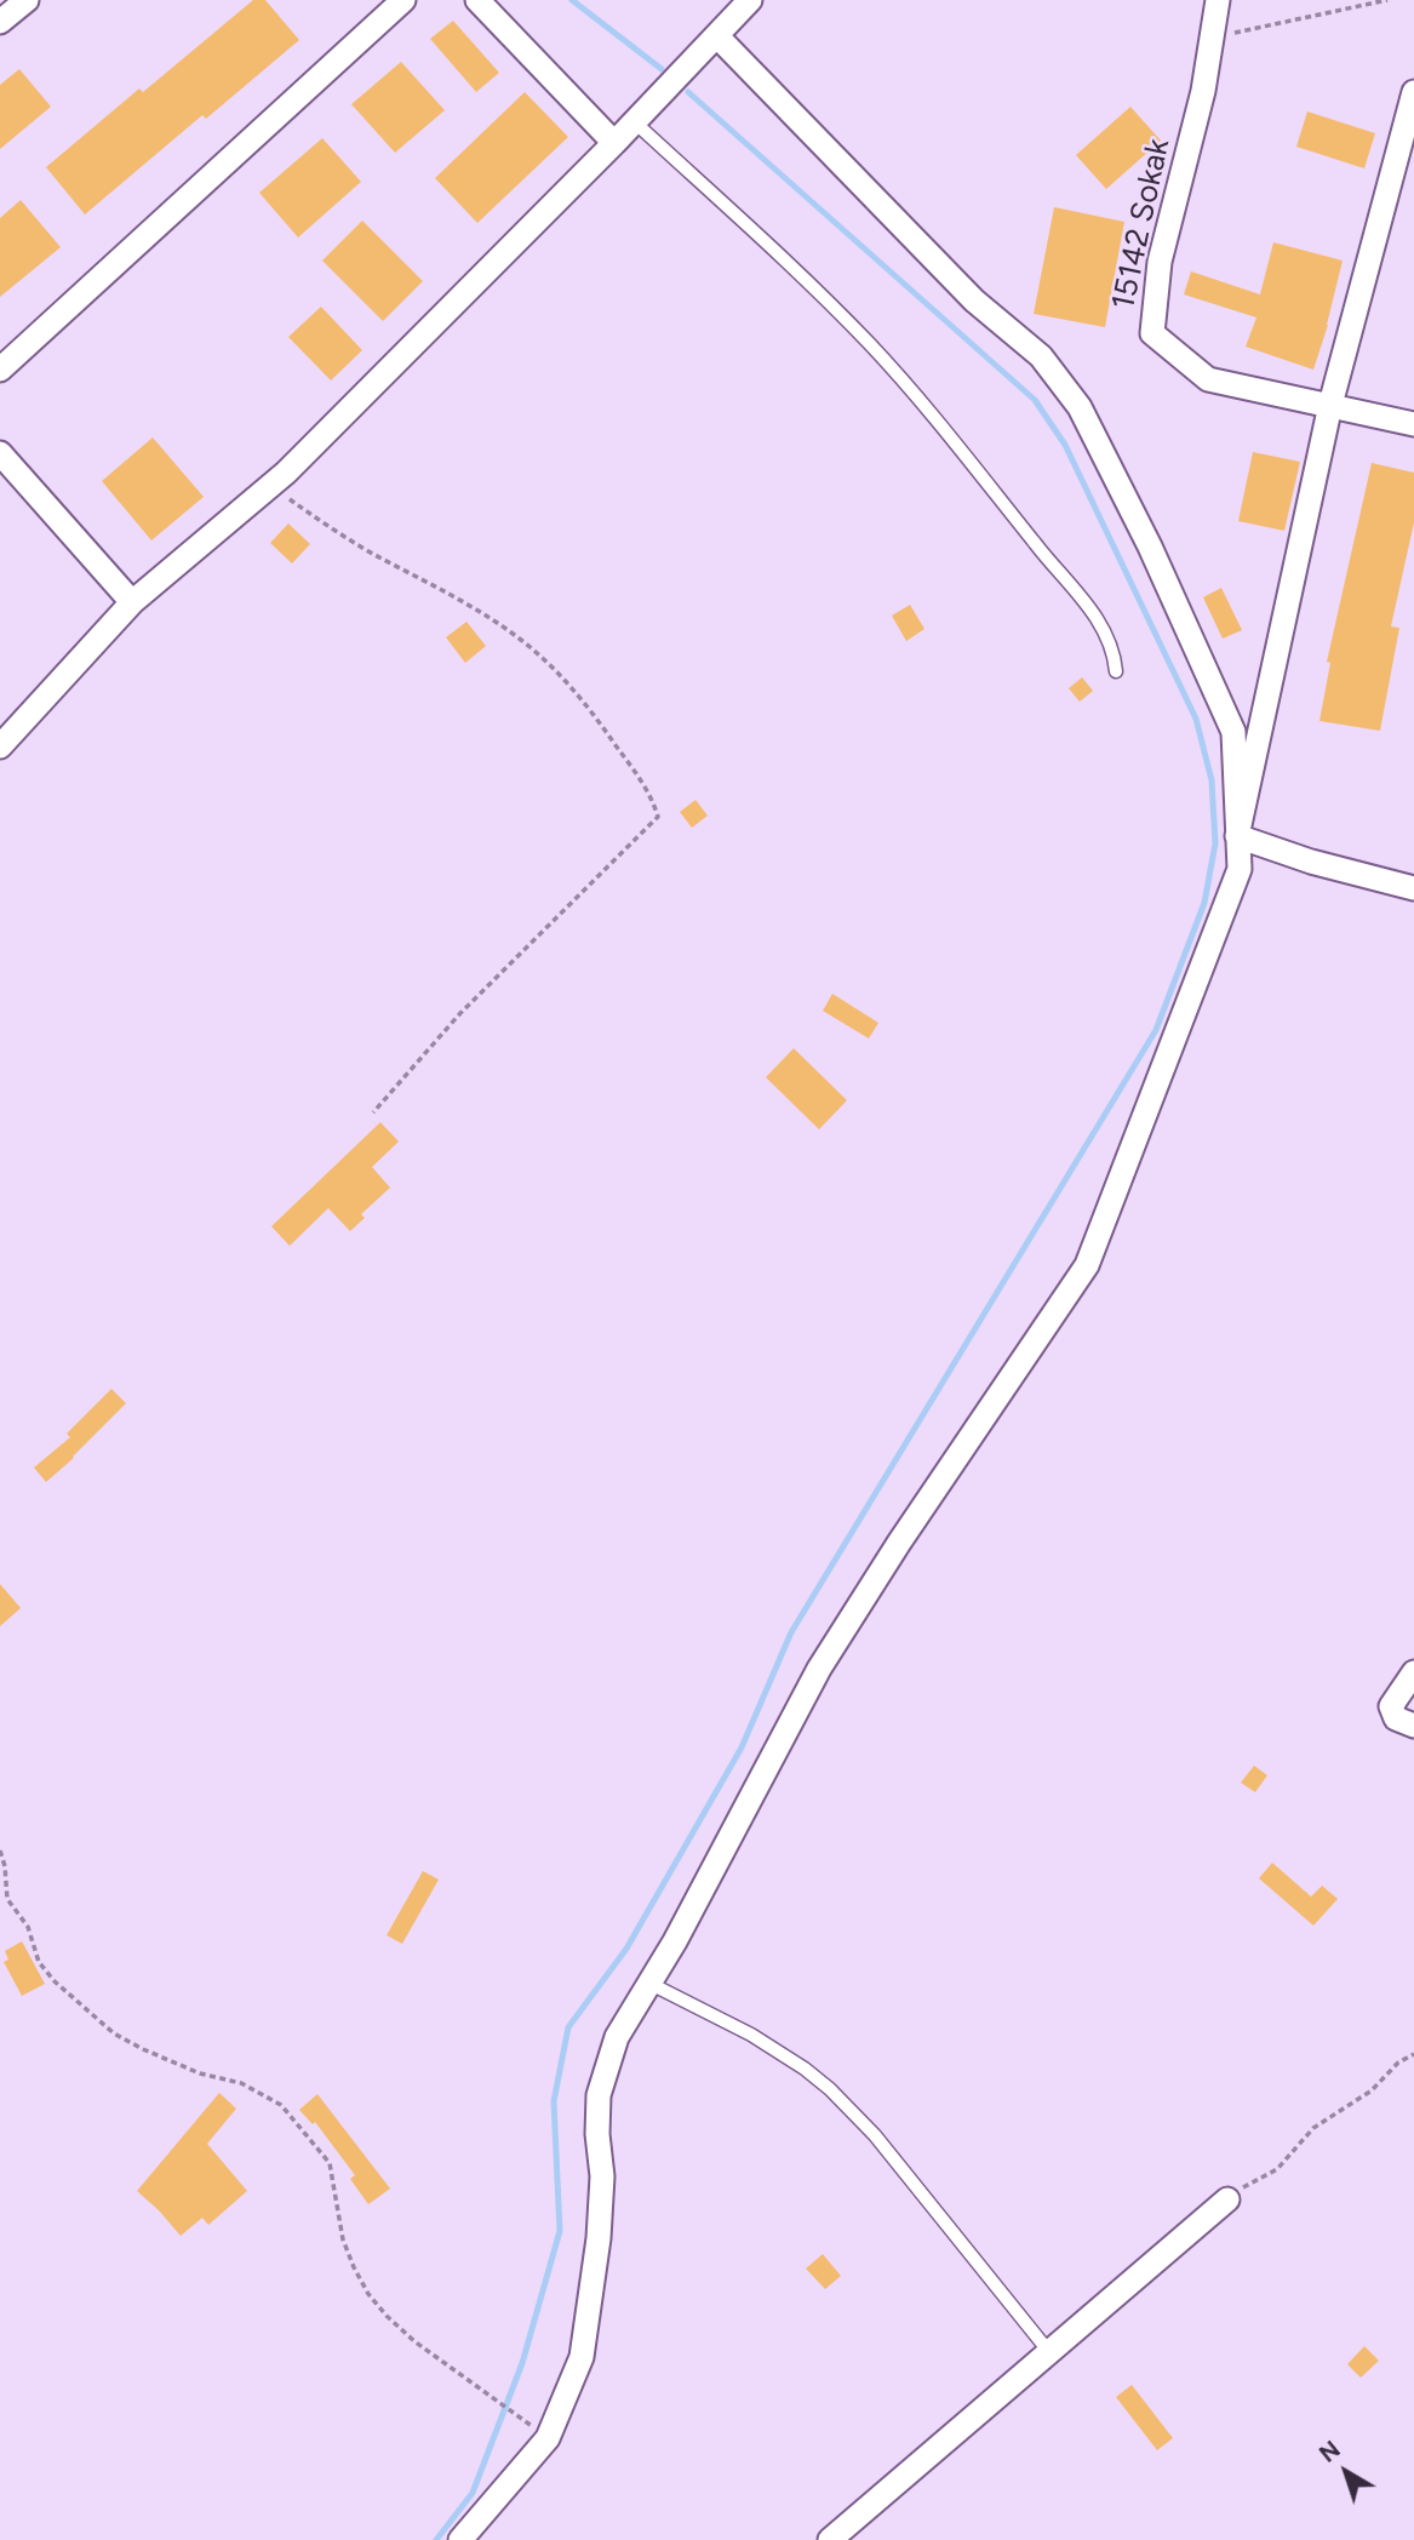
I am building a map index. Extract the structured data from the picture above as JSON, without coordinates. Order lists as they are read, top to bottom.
{
  "streets": {
    "street": ["15142 Sokak"]
  },
  "north": "top left"
}
